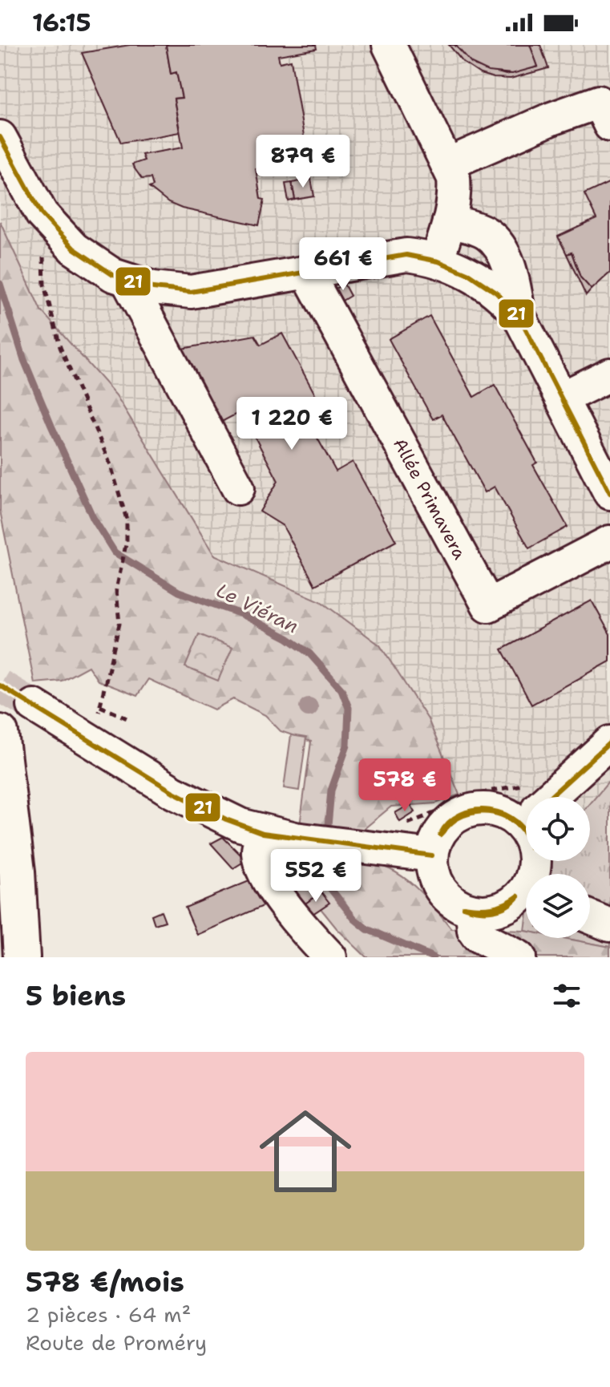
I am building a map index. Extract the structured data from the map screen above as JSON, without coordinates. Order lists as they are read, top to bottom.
{
  "streets": {
    "street": ["Allée Primavera"]
  },
  "water": ["Le Viéran"],
  "lines": ["transit line 21"],
  "page": {
    "status": "16:15",
    "price": [
      "879 €",
      "661 €",
      "1 220 €",
      "578 €",
      "552 €"
    ],
    "heading": "5 biens",
    "list": [
      {
        "name": "578 €/mois",
        "note": "2 pièces · 64 m² · Route de Proméry"
      }
    ]
  }
}
